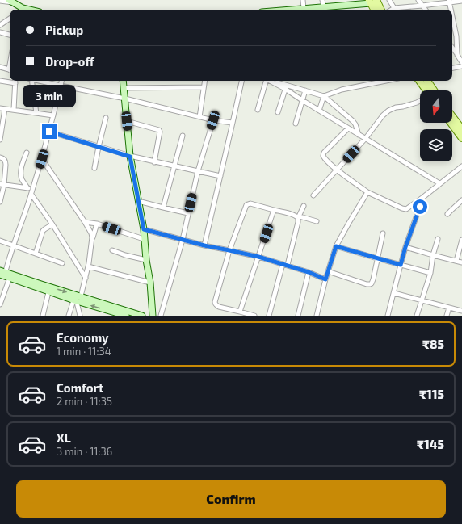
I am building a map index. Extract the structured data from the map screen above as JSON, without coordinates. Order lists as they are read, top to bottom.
{
  "north": "bottom",
  "page": {
    "banner": ["Pickup", "Drop-off"],
    "bubble": "3 min",
    "list": [
      {
        "name": "Economy",
        "note": "1 min · 11:34",
        "value": "₹85"
      },
      {
        "name": "Comfort",
        "note": "2 min · 11:35",
        "value": "₹115"
      },
      {
        "name": "XL",
        "note": "3 min · 11:36",
        "value": "₹145"
      }
    ],
    "buttons": "Confirm"
  }
}
